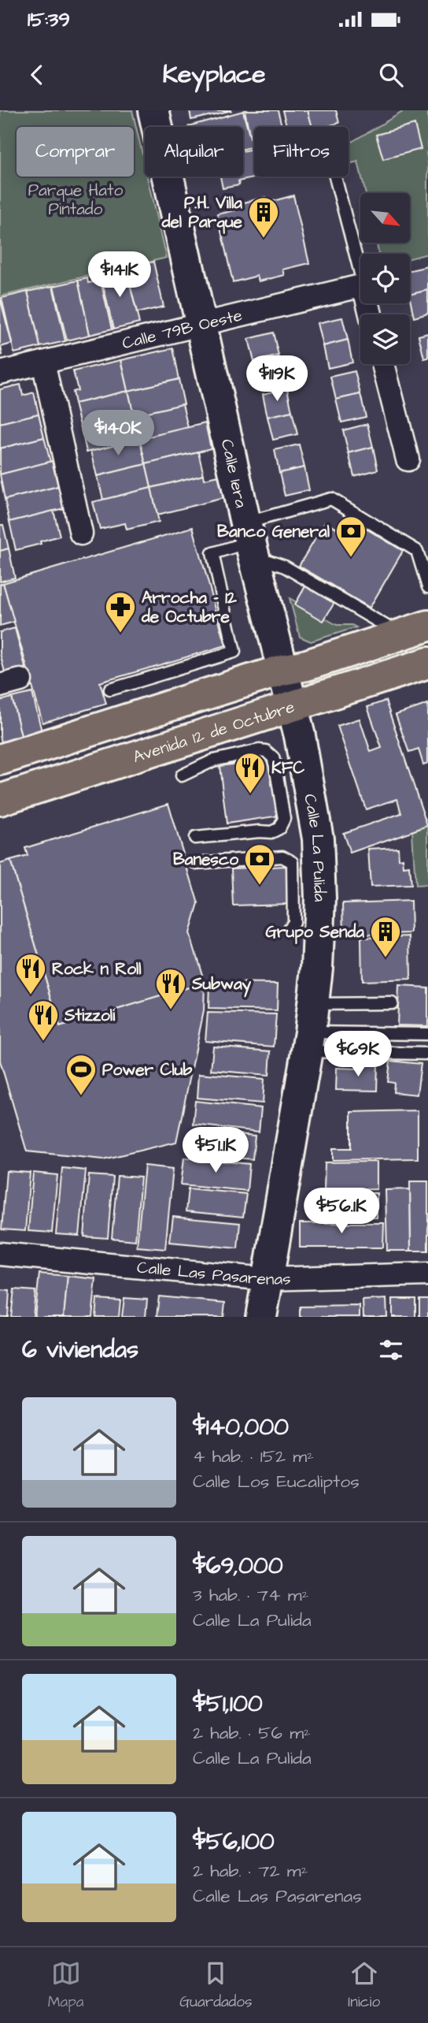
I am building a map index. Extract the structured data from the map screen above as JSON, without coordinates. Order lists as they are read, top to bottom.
{
  "streets": {
    "main road": ["Calle 1era", "Avenida 12 de Octubre", "Calle La Pulida"],
    "street": ["Calle 79B Oeste", "Calle Las Pasarenas"]
  },
  "crossings": [
    ["Calle 79B Oeste", "Calle 1era"],
    ["Calle 1era", "Avenida 12 de Octubre"],
    ["Calle 1era", "Calle La Pulida"],
    ["Avenida 12 de Octubre", "Calle La Pulida"],
    ["Calle La Pulida", "Calle Las Pasarenas"]
  ],
  "parks": ["Parque Hato Pintado"],
  "places": {
    "building": ["P.H. Villa del Parque", "Grupo Senda"],
    "bank": ["Banco General", "Banesco"],
    "pharmacy": ["Arrocha - 12 de Octubre"],
    "restaurant": [
      "KFC",
      "Rock n Roll",
      "Subway",
      "Stizzoli"
    ],
    "sports": ["Power Club"]
  },
  "north": "bottom right",
  "page": {
    "status": "15:39",
    "header": "Keyplace",
    "chip": ["Comprar", "Alquilar", "Filtros"],
    "price": [
      "$141K",
      "$119K",
      "$140K",
      "$69K",
      "$51.1K",
      "$56.1K"
    ],
    "heading": "6 viviendas",
    "list": [
      {
        "name": "$140,000",
        "note": "4 hab. · 152 m² · Calle Los Eucaliptos"
      },
      {
        "name": "$69,000",
        "note": "3 hab. · 74 m² · Calle La Pulida"
      },
      {
        "name": "$51,100",
        "note": "2 hab. · 56 m² · Calle La Pulida"
      },
      {
        "name": "$56,100",
        "note": "2 hab. · 72 m² · Calle Las Pasarenas"
      }
    ],
    "tabs": ["Mapa", "Guardados", "Inicio"]
  }
}
